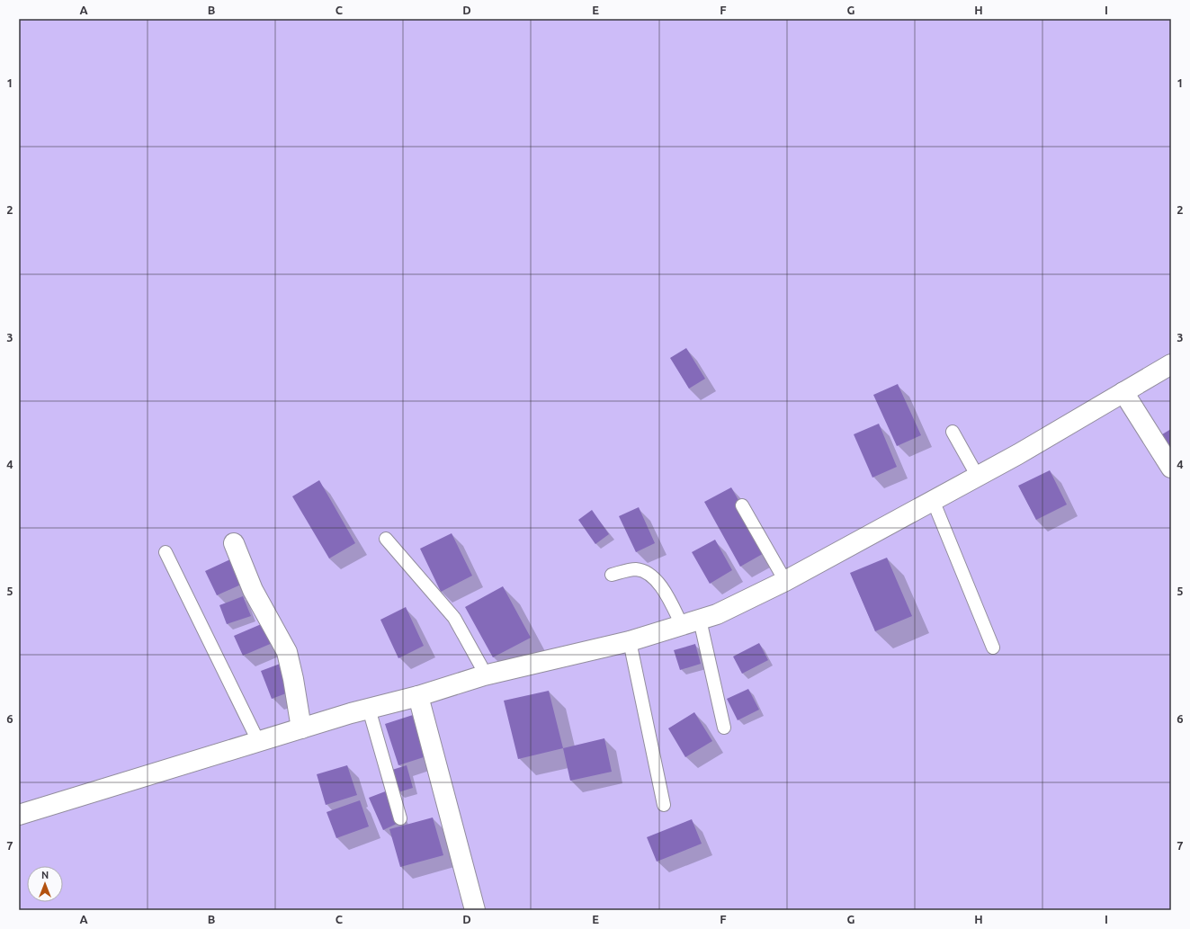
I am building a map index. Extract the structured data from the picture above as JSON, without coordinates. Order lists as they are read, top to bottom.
{
  "north": "top",
  "grid": {
    "columns": [
      "A",
      "B",
      "C",
      "D",
      "E",
      "F",
      "G",
      "H",
      "I"
    ],
    "rows": [
      "1",
      "2",
      "3",
      "4",
      "5",
      "6",
      "7"
    ]
  }
}
